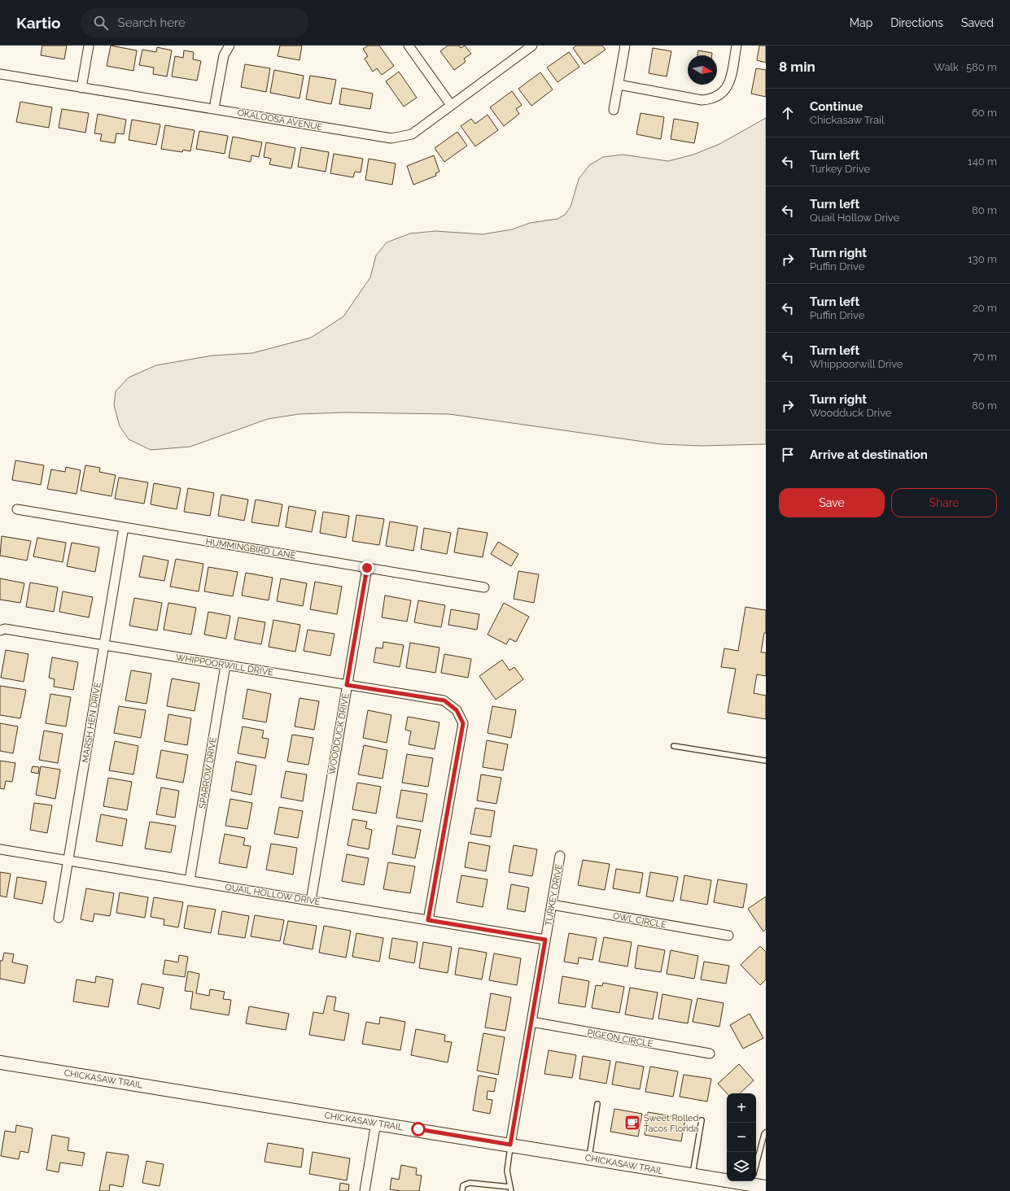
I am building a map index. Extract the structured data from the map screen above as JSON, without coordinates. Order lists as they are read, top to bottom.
{
  "streets": {
    "street": [
      "OKALOOSA AVENUE",
      "HUMMINGBIRD LANE",
      "WHIPPOORWILL DRIVE",
      "MARSH HEN DRIVE",
      "WOODDUCK DRIVE",
      "SPARROW DRIVE",
      "QUAIL HOLLOW DRIVE",
      "TURKEY DRIVE",
      "OWL CIRCLE",
      "PIGEON CIRCLE",
      "CHICKASAW TRAIL"
    ]
  },
  "crossings": [
    ["HUMMINGBIRD LANE", "MARSH HEN DRIVE"],
    ["HUMMINGBIRD LANE", "WOODDUCK DRIVE"],
    ["WHIPPOORWILL DRIVE", "MARSH HEN DRIVE"],
    ["WHIPPOORWILL DRIVE", "WOODDUCK DRIVE"],
    ["WHIPPOORWILL DRIVE", "SPARROW DRIVE"],
    ["WHIPPOORWILL DRIVE", "QUAIL HOLLOW DRIVE"],
    ["MARSH HEN DRIVE", "QUAIL HOLLOW DRIVE"],
    ["WOODDUCK DRIVE", "QUAIL HOLLOW DRIVE"],
    ["SPARROW DRIVE", "QUAIL HOLLOW DRIVE"],
    ["QUAIL HOLLOW DRIVE", "TURKEY DRIVE"],
    ["TURKEY DRIVE", "OWL CIRCLE"],
    ["TURKEY DRIVE", "PIGEON CIRCLE"],
    ["TURKEY DRIVE", "CHICKASAW TRAIL"]
  ],
  "places": {
    "cafe": ["Sweet Rolled Tacos Florida"]
  },
  "north": "right",
  "page": {
    "header": "Kartio",
    "search": "Search here",
    "nav": ["Map", "Directions", "Saved"],
    "heading": ["8 min", "Walk · 580 m"],
    "list": [
      ["Continue", "Chickasaw Trail", "60 m"],
      ["Turn left", "Turkey Drive", "140 m"],
      ["Turn left", "Quail Hollow Drive", "80 m"],
      ["Turn right", "Puffin Drive", "130 m"],
      ["Turn left", "Puffin Drive", "20 m"],
      ["Turn left", "Whippoorwill Drive", "70 m"],
      ["Turn right", "Woodduck Drive", "80 m"],
      "Arrive at destination"
    ],
    "buttons": ["Save", "Share"],
    "map_buttons": ["+", "−"]
  }
}
